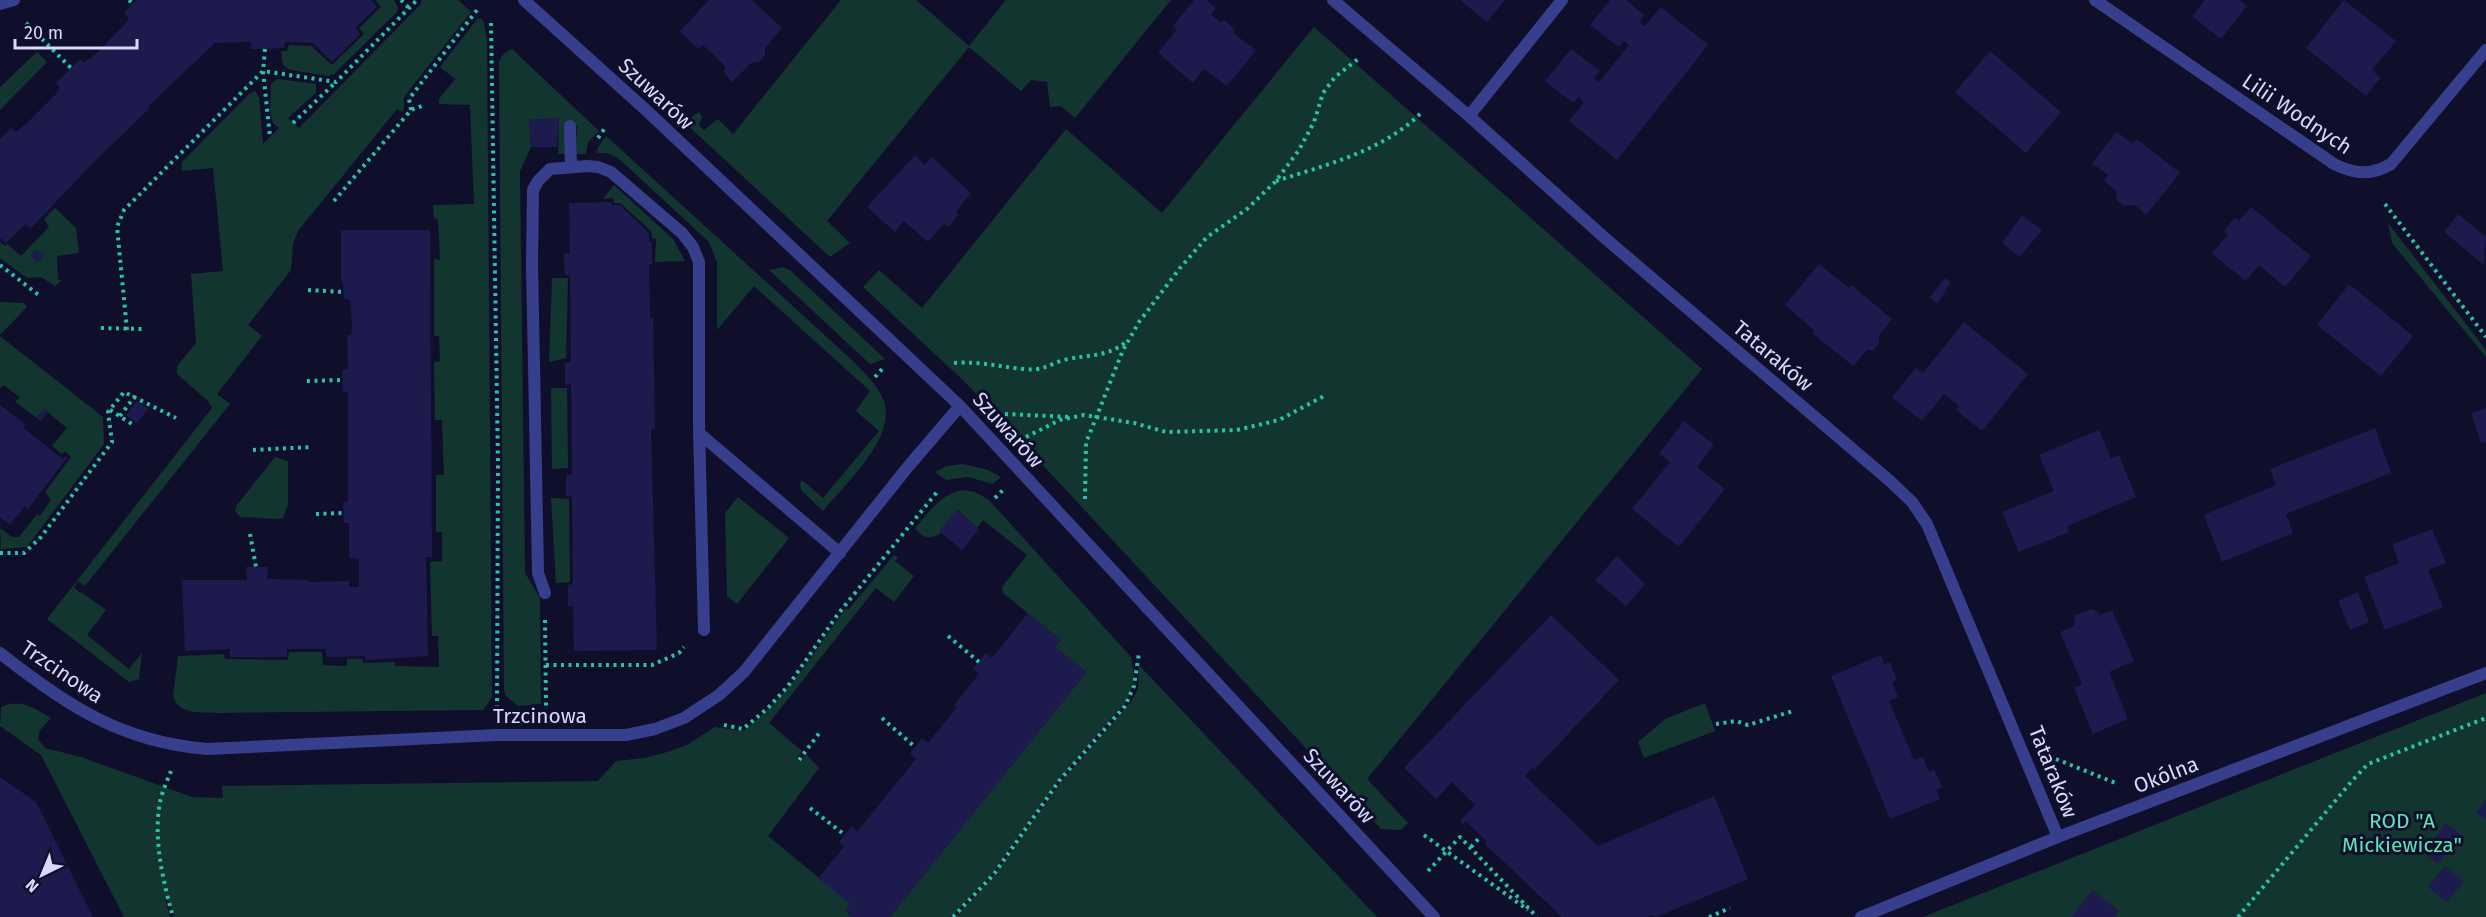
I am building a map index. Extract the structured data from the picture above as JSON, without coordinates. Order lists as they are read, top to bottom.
{
  "streets": {
    "street": [
      "Szuwarów",
      "Lilii Wodnych",
      "Tataraków",
      "Trzcinowa",
      "Okólna"
    ]
  },
  "crossings": [
    ["Szuwarów", "Trzcinowa"],
    ["Tataraków", "Okólna"]
  ],
  "parks": ["ROD \"A Mickiewicza\""],
  "scale_bar": "20 m",
  "north": "bottom left"
}
